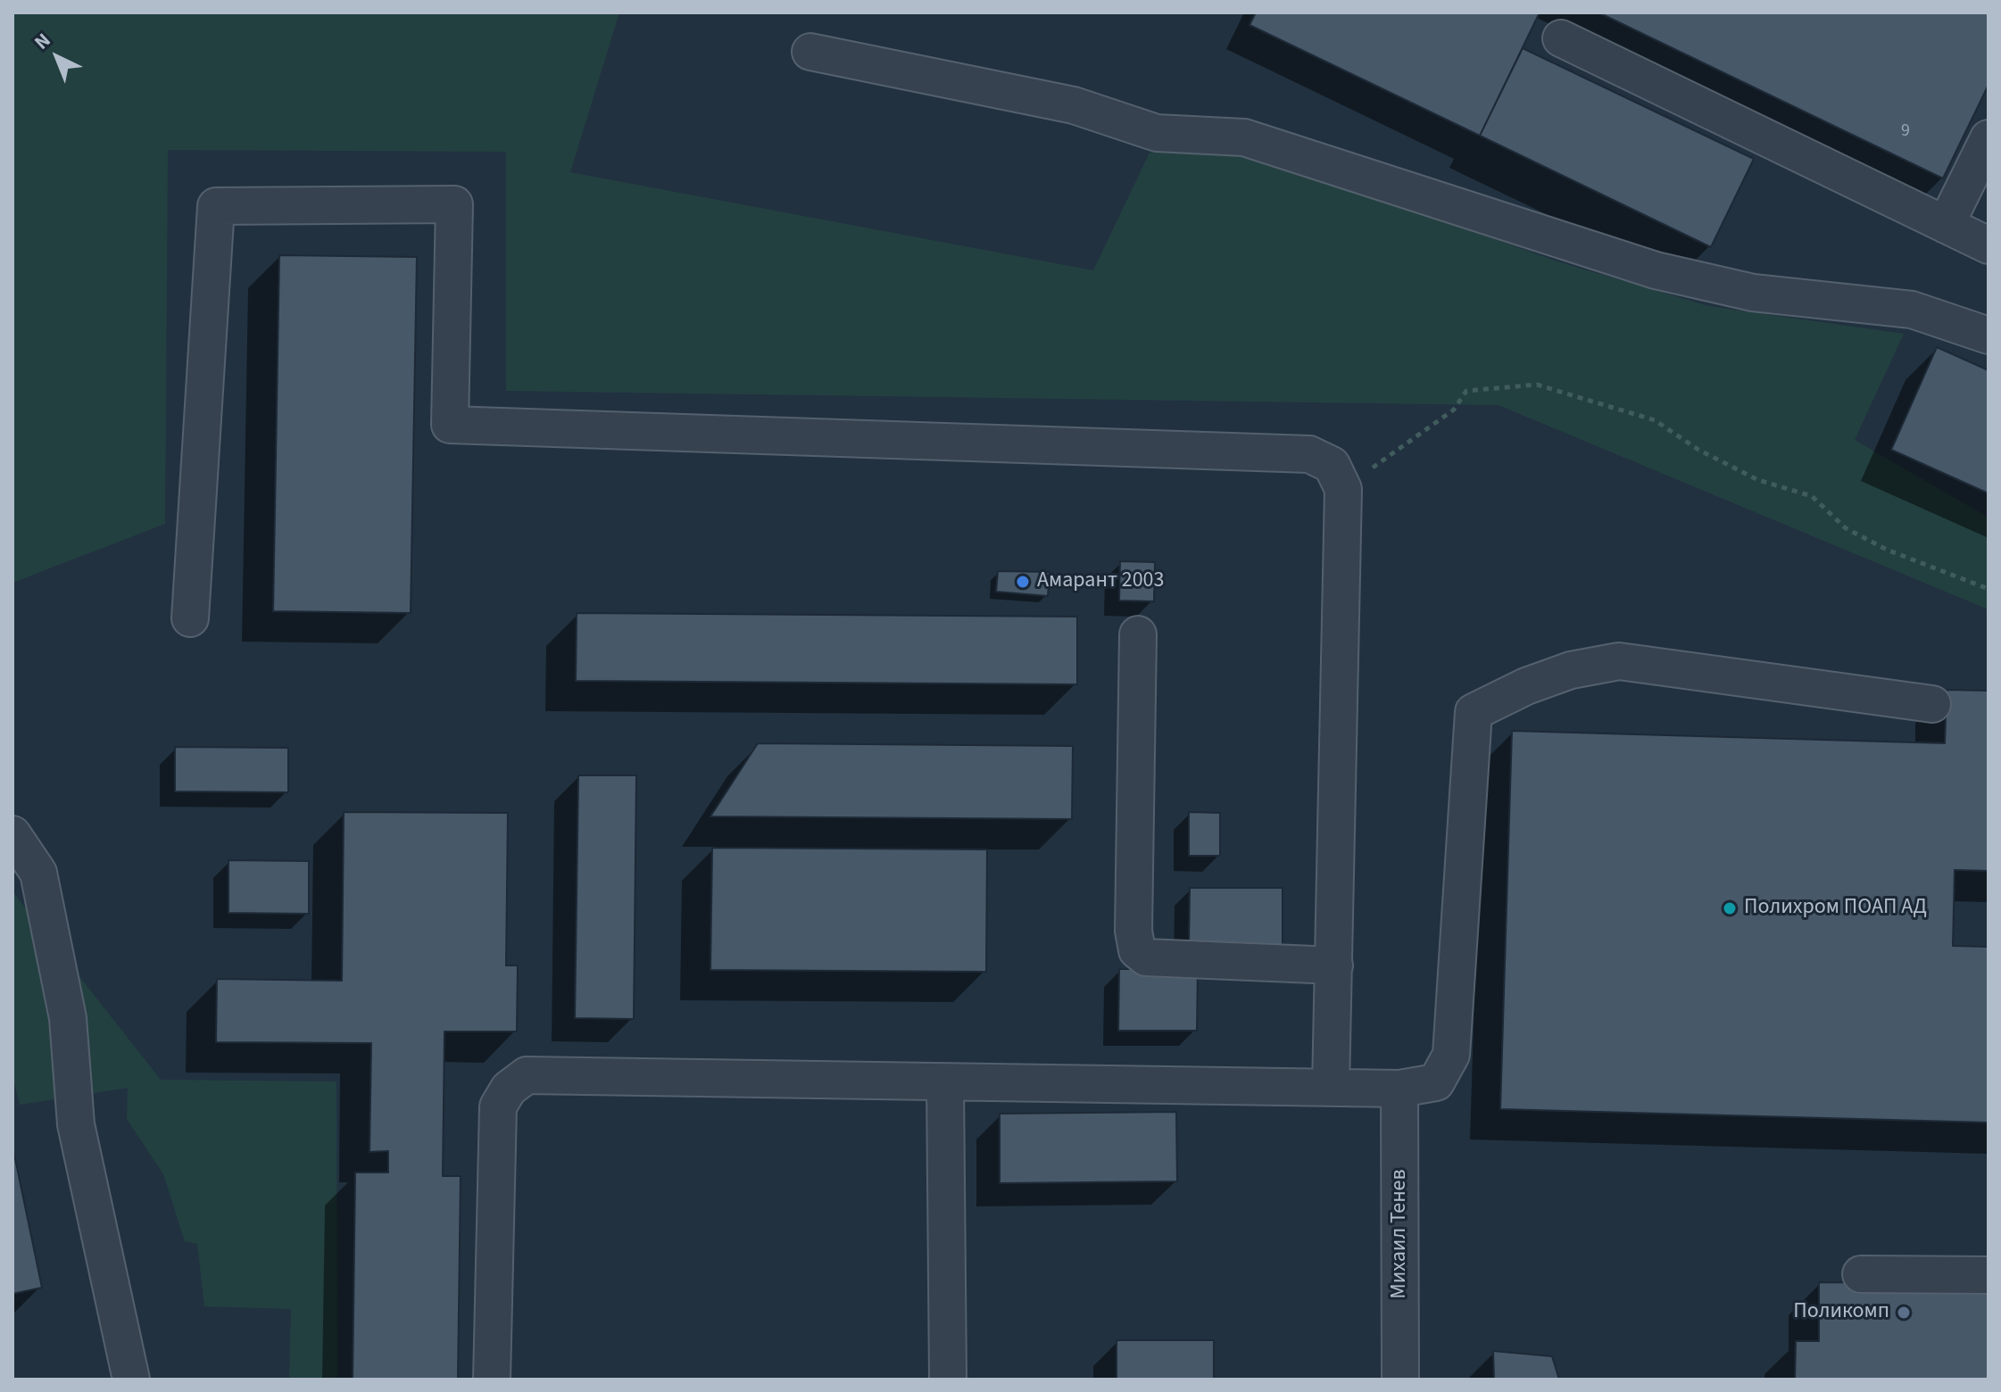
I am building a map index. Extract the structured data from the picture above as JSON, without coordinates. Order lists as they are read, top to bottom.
{
  "streets": {
    "street": ["Михаил Тенев"]
  },
  "places": ["Амарант 2003", "Полихром ПОАП АД", "Поликомп"],
  "house_numbers": ["9"],
  "north": "top left"
}
